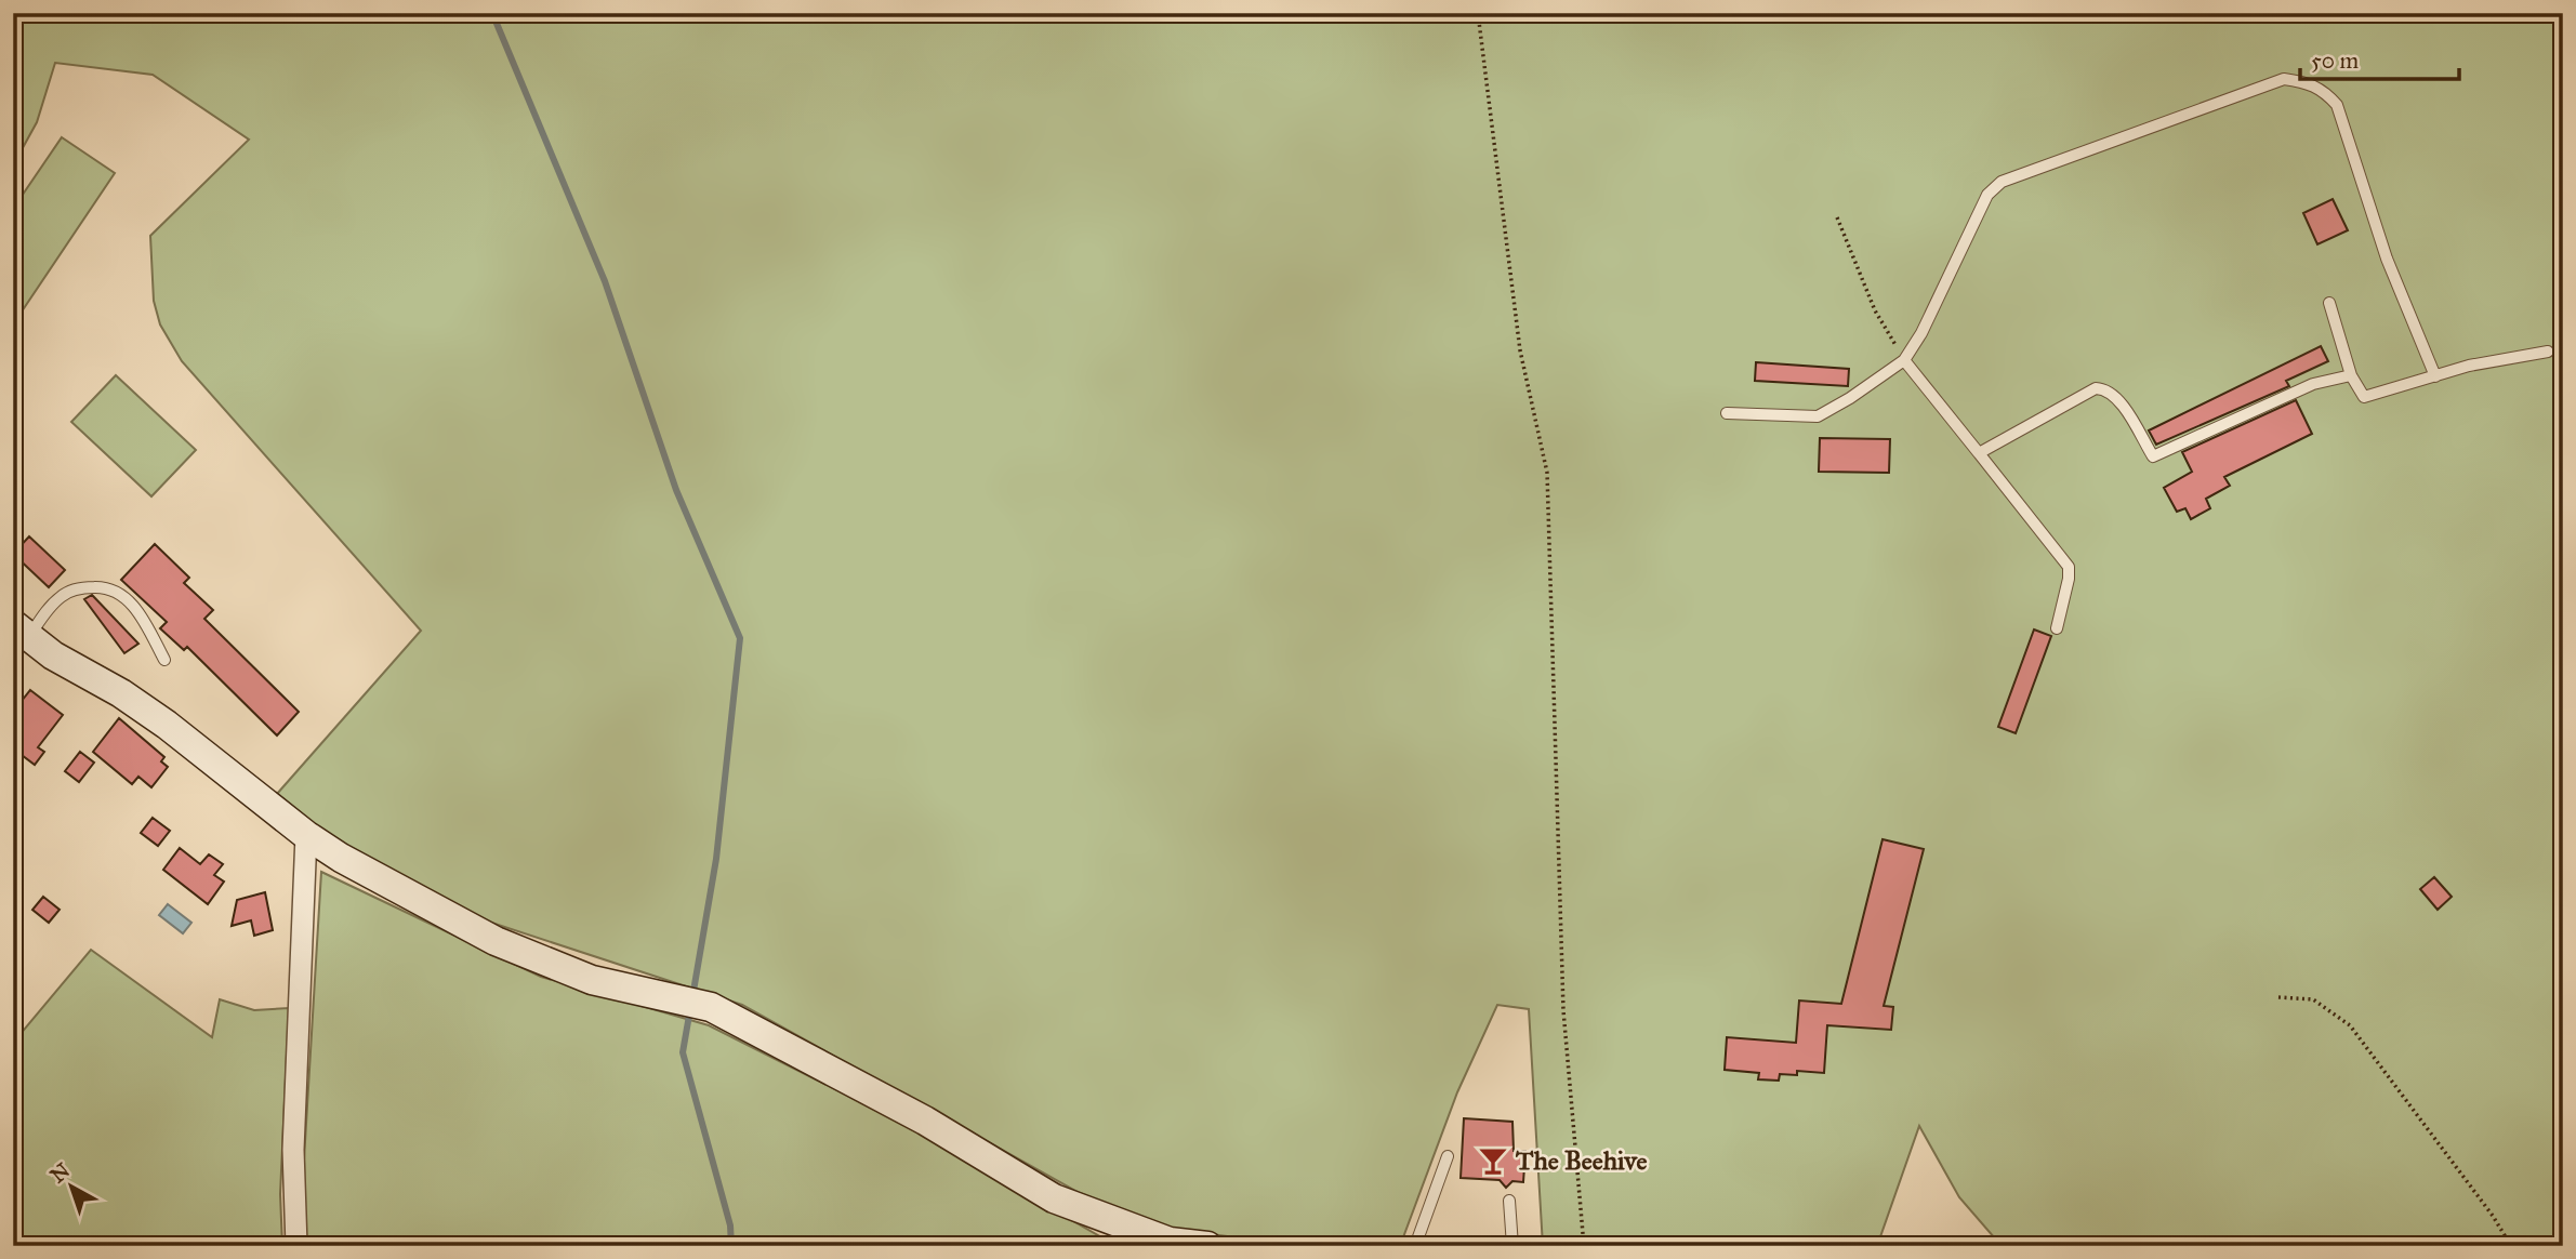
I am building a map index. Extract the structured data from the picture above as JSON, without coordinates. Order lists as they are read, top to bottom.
{
  "places": {
    "bar": ["The Beehive"]
  },
  "scale_bar": "50 m",
  "north": "top left"
}
